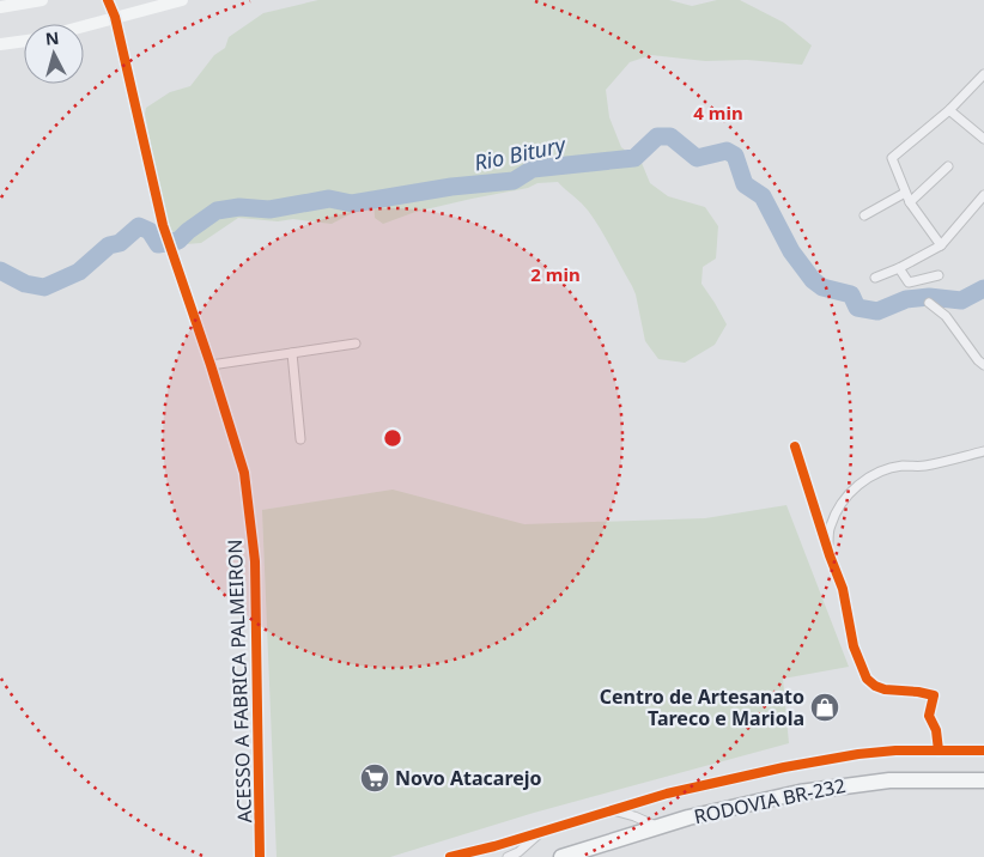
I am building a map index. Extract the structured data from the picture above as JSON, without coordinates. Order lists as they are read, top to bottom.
{
  "streets": {
    "highway": ["RODOVIA BR-232"],
    "street": ["ACESSO A FABRICA PALMEIRON"]
  },
  "water": ["Rio Bitury"],
  "places": {
    "shop": ["Centro de Artesanato Tareco e Mariola"],
    "supermarket": ["Novo Atacarejo"]
  },
  "north": "top",
  "rings": ["4 min", "2 min"]
}
